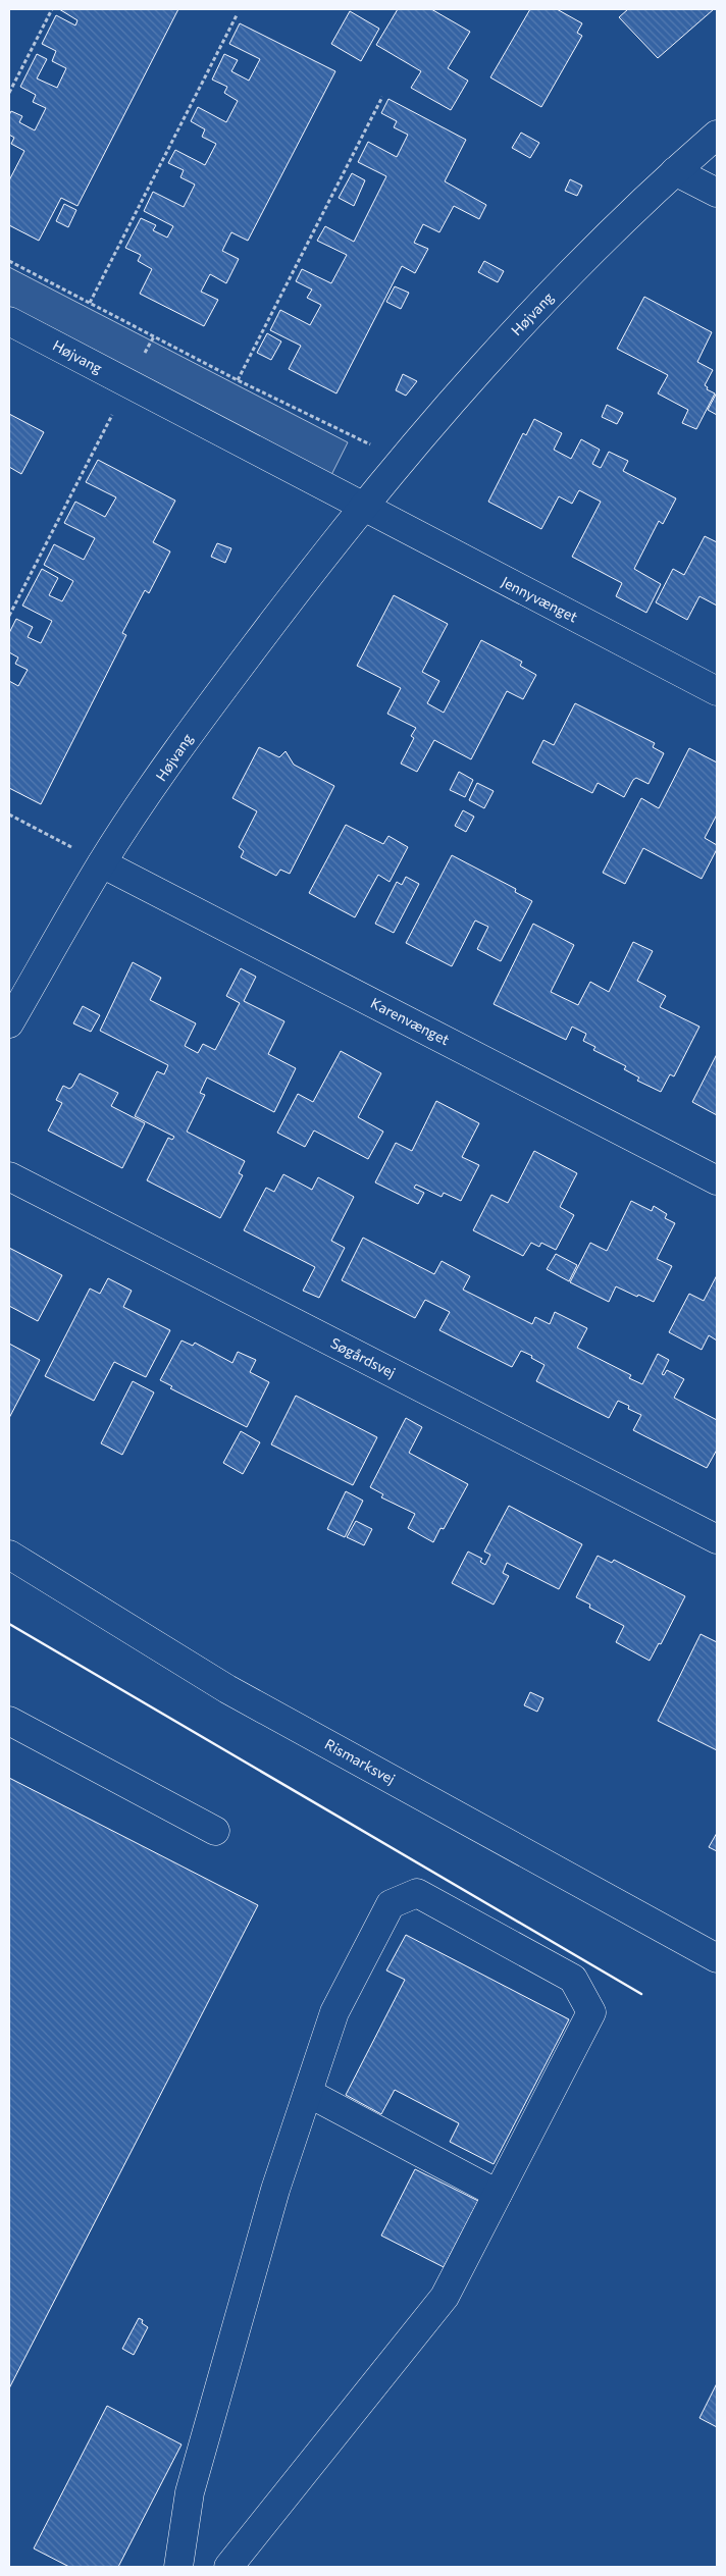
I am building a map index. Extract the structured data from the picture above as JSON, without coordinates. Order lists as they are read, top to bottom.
{
  "streets": {
    "street": [
      "Højvang",
      "Jennyvænget",
      "Karenvænget",
      "Søgårdsvej",
      "Rismarksvej"
    ]
  },
  "crossings": [
    ["Højvang", "Jennyvænget"],
    ["Højvang", "Karenvænget"]
  ]
}
